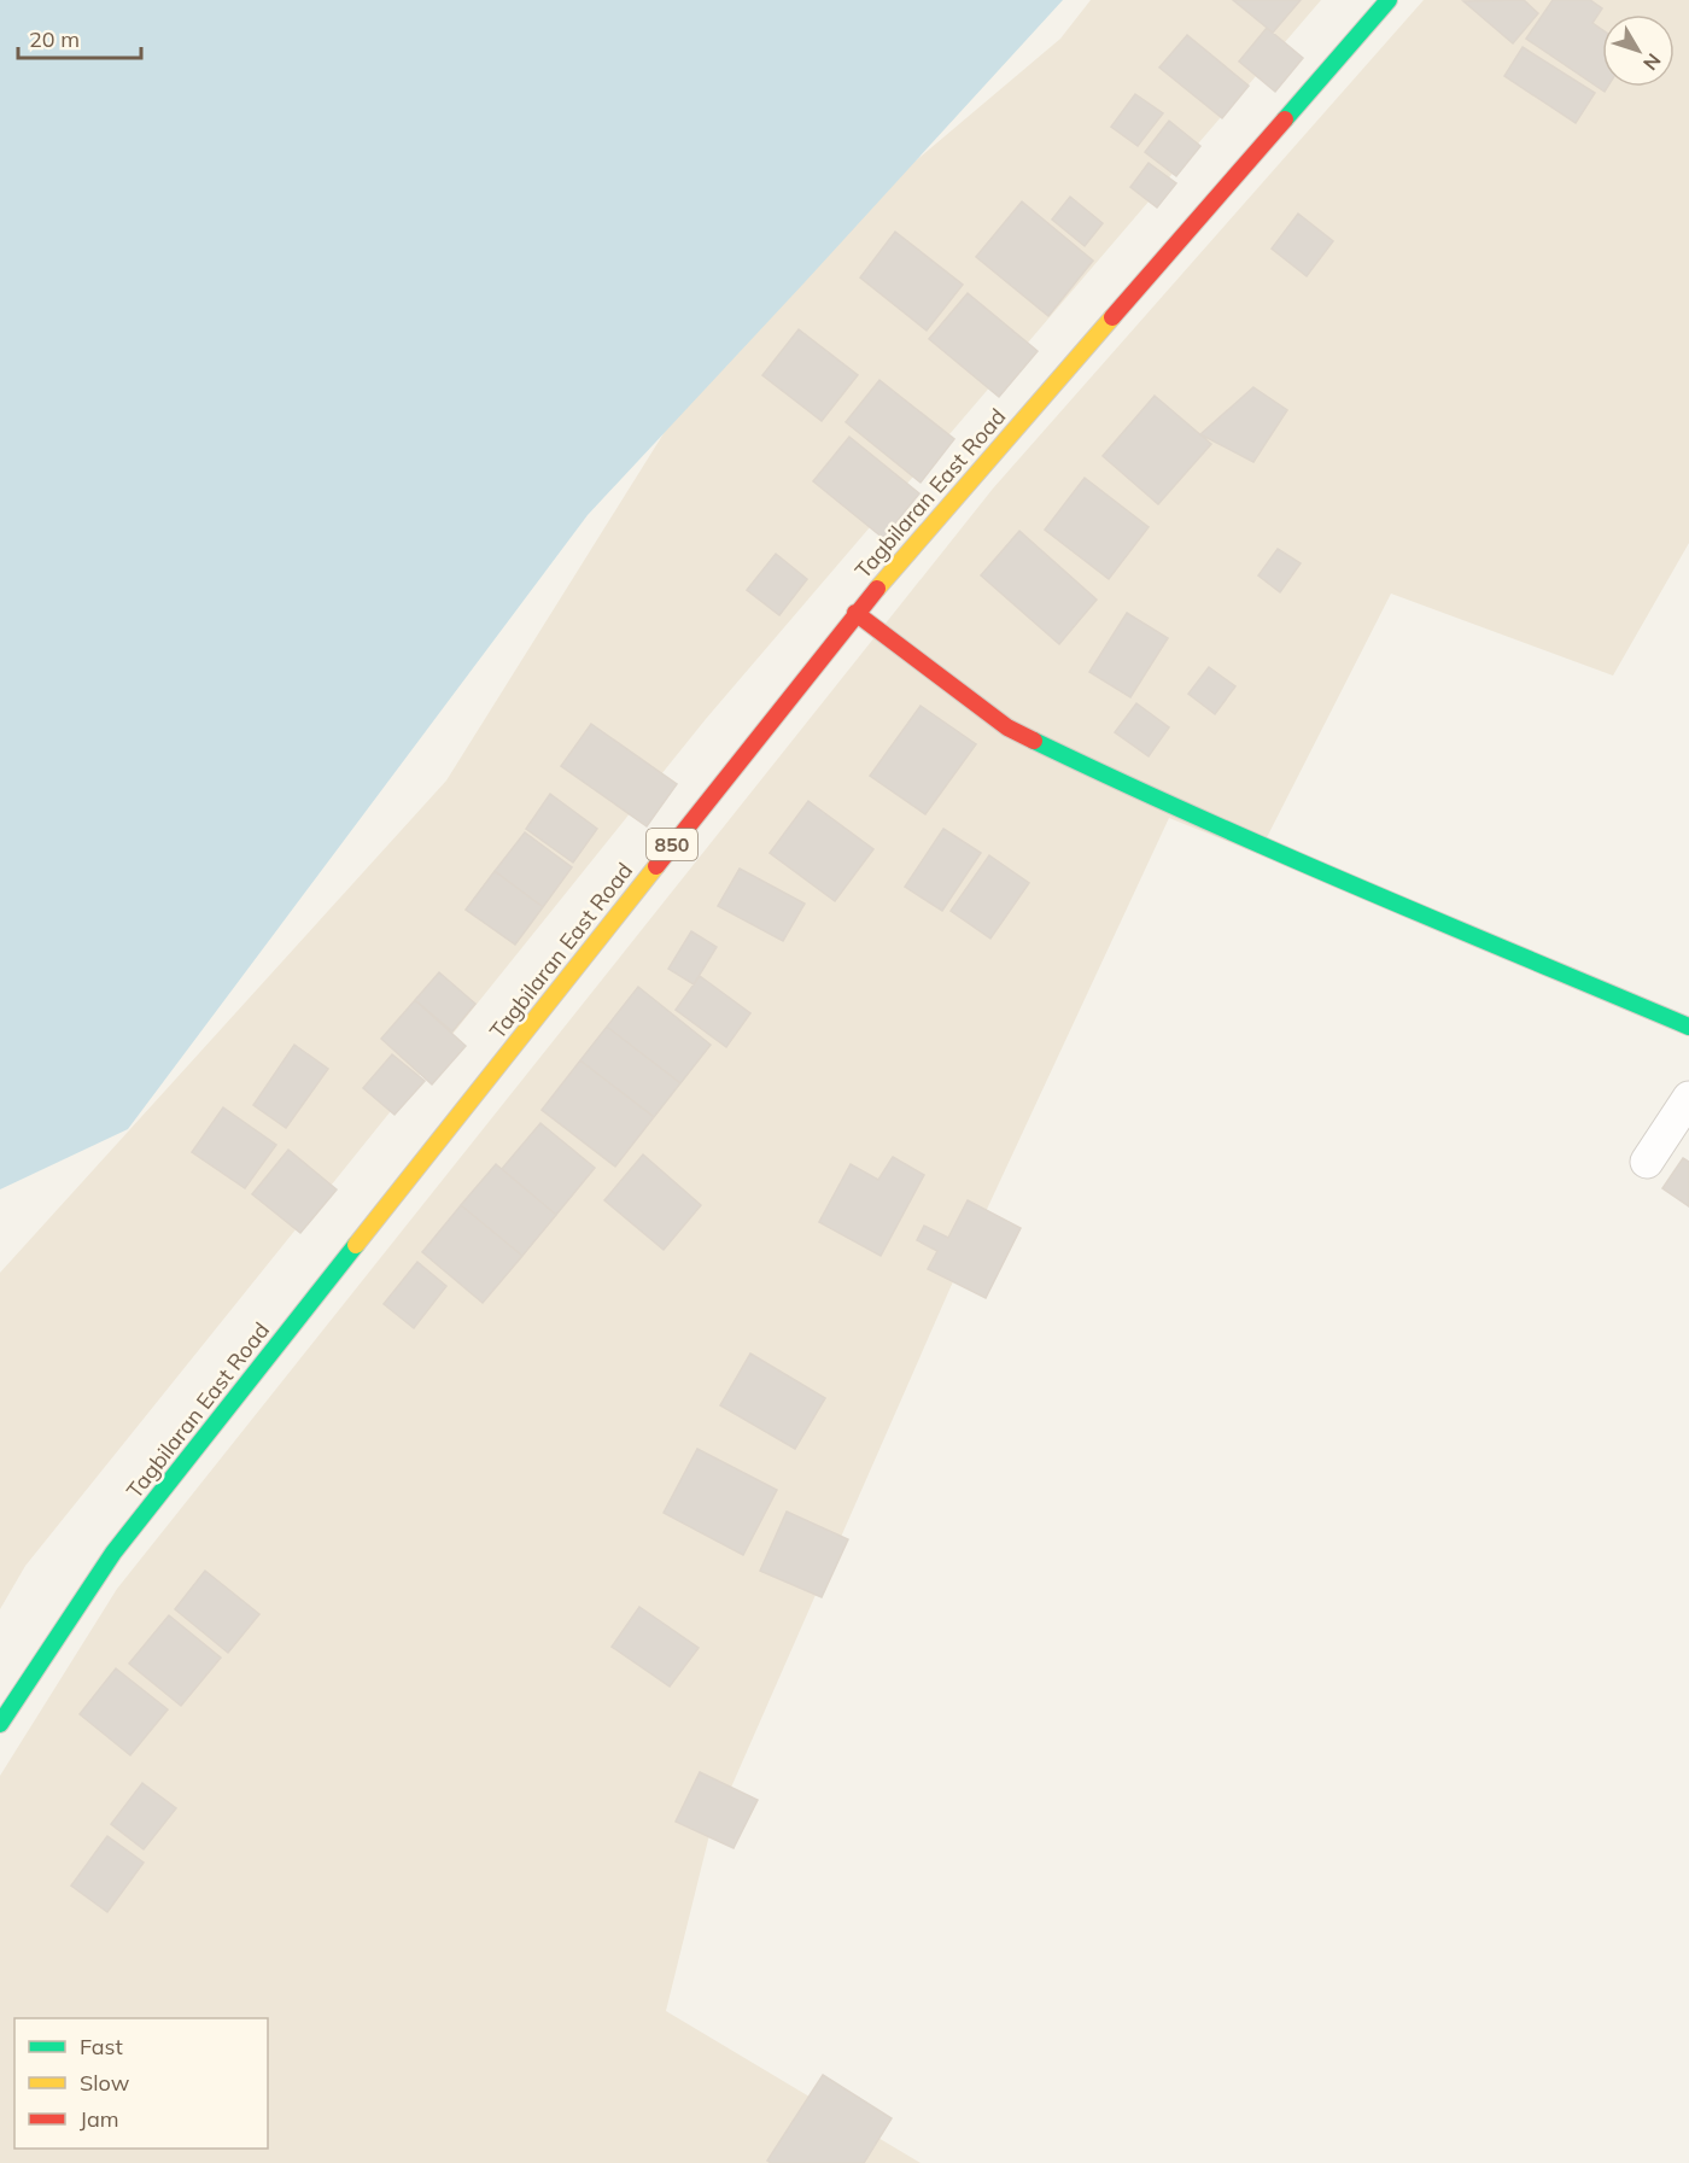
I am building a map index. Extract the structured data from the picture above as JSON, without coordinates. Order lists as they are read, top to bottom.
{
  "streets": {
    "main road": ["Tagbilaran East Road", "850"]
  },
  "legend": ["Fast", "Slow", "Jam"],
  "scale_bar": "20 m",
  "north": "bottom right"
}
